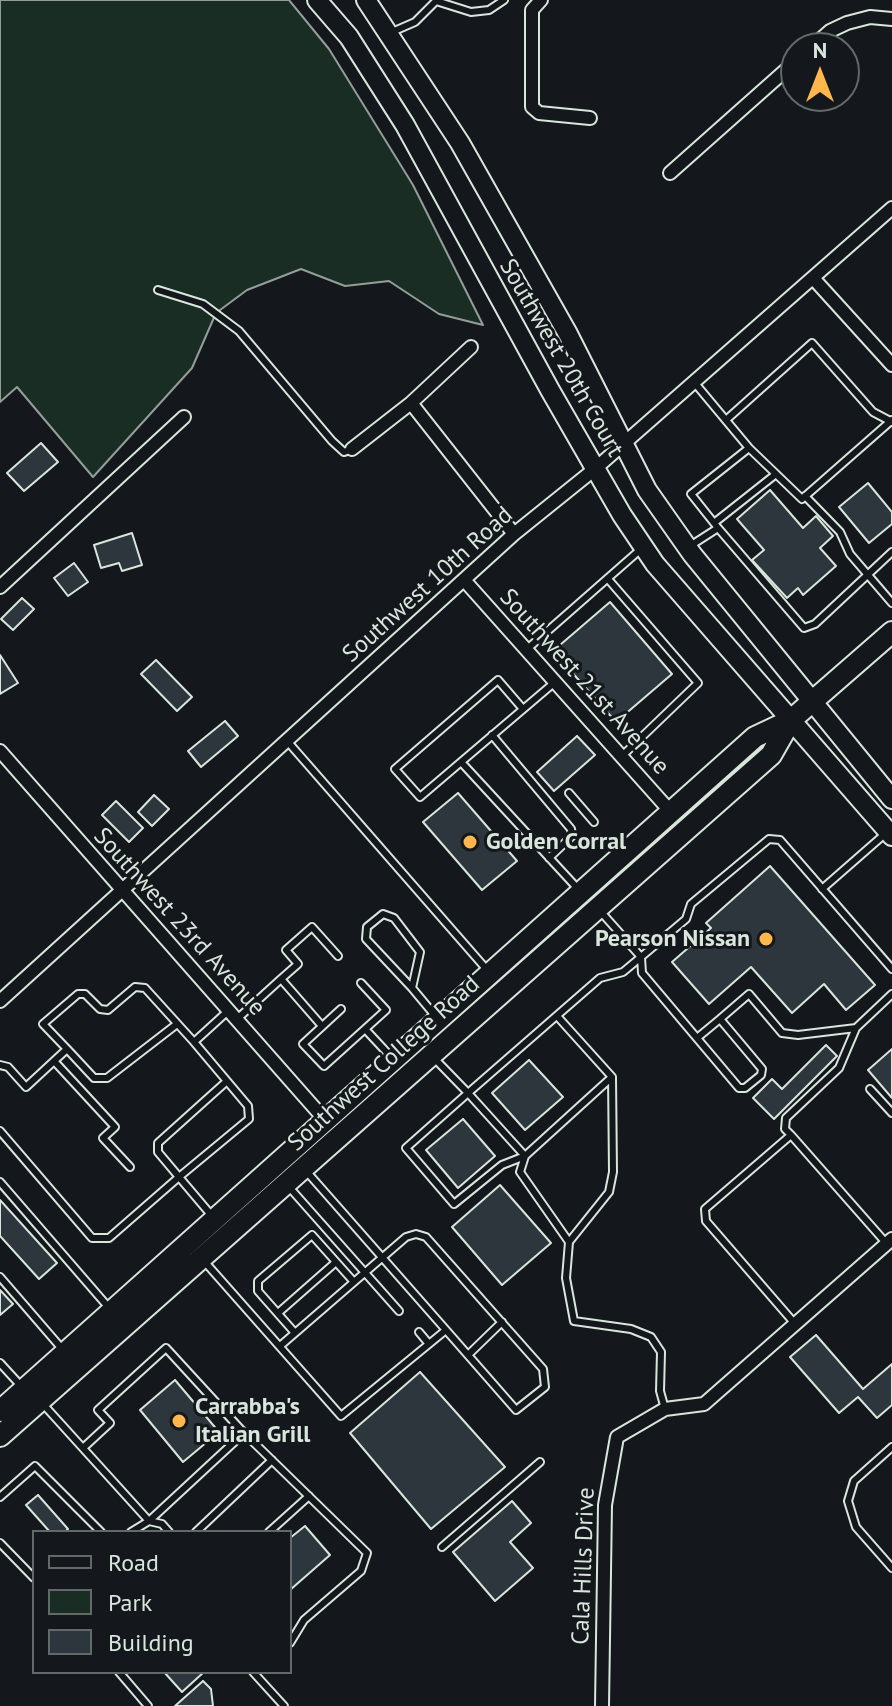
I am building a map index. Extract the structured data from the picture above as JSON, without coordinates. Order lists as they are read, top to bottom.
{
  "streets": {
    "main road": ["Southwest 20th Court", "Southwest College Road"],
    "street": [
      "Southwest 10th Road",
      "Southwest 21st Avenue",
      "Southwest 23rd Avenue",
      "Cala Hills Drive"
    ]
  },
  "crossings": [
    ["Southwest 20th Court", "Southwest 10th Road"],
    ["Southwest 20th Court", "Southwest College Road"],
    ["Southwest 10th Road", "Southwest 21st Avenue"],
    ["Southwest 10th Road", "Southwest 23rd Avenue"],
    ["Southwest 21st Avenue", "Southwest College Road"],
    ["Southwest 23rd Avenue", "Southwest College Road"]
  ],
  "places": ["Golden Corral", "Pearson Nissan", "Carrabba's Italian Grill"],
  "legend": ["Road", "Park", "Building"],
  "north": "top"
}
